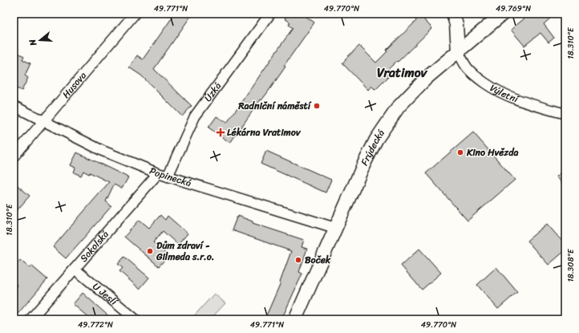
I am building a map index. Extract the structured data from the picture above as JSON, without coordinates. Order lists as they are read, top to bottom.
{
  "streets": {
    "main road": ["Frýdecká"],
    "street": [
      "Husova",
      "Úzká",
      "Výletní",
      "Popinecká",
      "Sokolská",
      "U Jeslí"
    ]
  },
  "crossings": [
    ["Husova", "Popinecká"],
    ["Úzká", "Popinecká"],
    ["Výletní", "Frýdecká"],
    ["Frýdecká", "Popinecká"],
    ["Popinecká", "Sokolská"],
    ["Sokolská", "U Jeslí"]
  ],
  "districts": ["Vratimov"],
  "places": {
    "other": [
      "Radniční náměstí",
      "Kino Hvězda",
      "Dům zdraví - Gilmeda s.r.o.",
      "Boček"
    ],
    "health": ["Lékárna Vratimov"]
  },
  "north": "left",
  "coordinates": [
    "49.771°N",
    "49.770°N",
    "49.769°N",
    "18.310°E",
    "18.308°E",
    "49.772°N"
  ]
}
